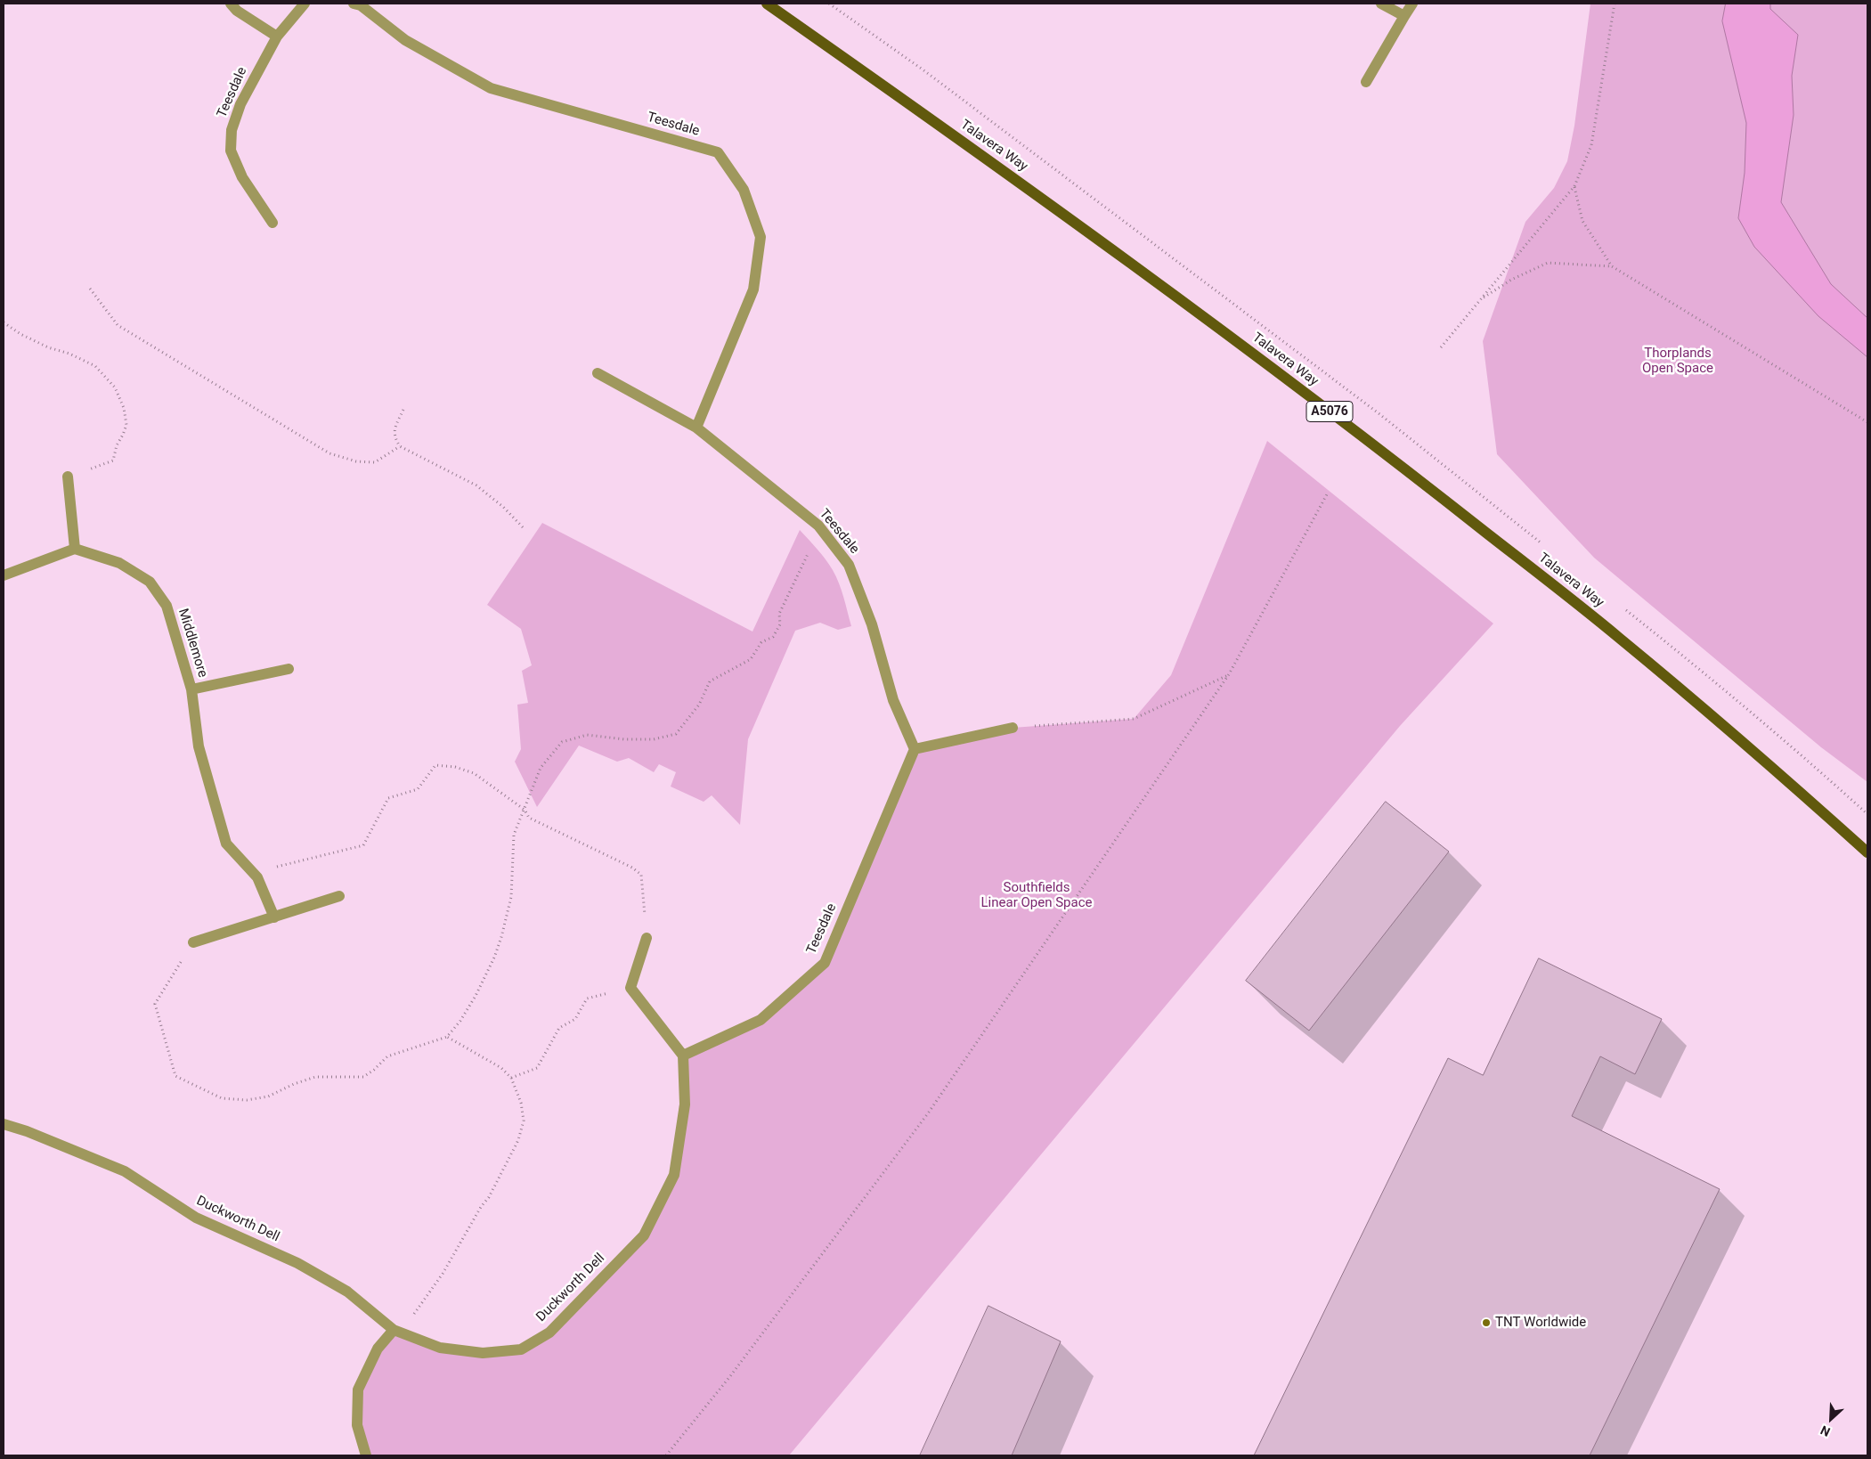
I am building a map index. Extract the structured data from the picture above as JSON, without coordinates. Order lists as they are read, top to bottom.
{
  "streets": {
    "main road": ["Talavera Way", "A5076"],
    "street": ["Teesdale", "Middlemore", "Duckworth Dell"]
  },
  "crossings": [
    ["Teesdale", "Duckworth Dell"]
  ],
  "parks": ["Thorplands Open Space", "Southfields Linear Open Space"],
  "places": ["TNT Worldwide"],
  "north": "bottom left"
}
